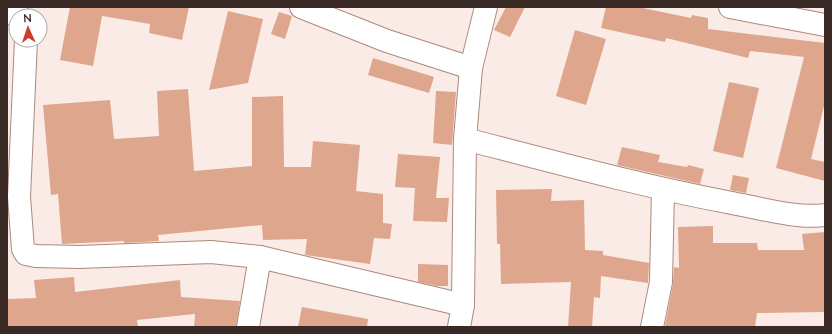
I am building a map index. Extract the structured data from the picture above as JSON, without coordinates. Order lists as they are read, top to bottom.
{
  "north": "top"
}
